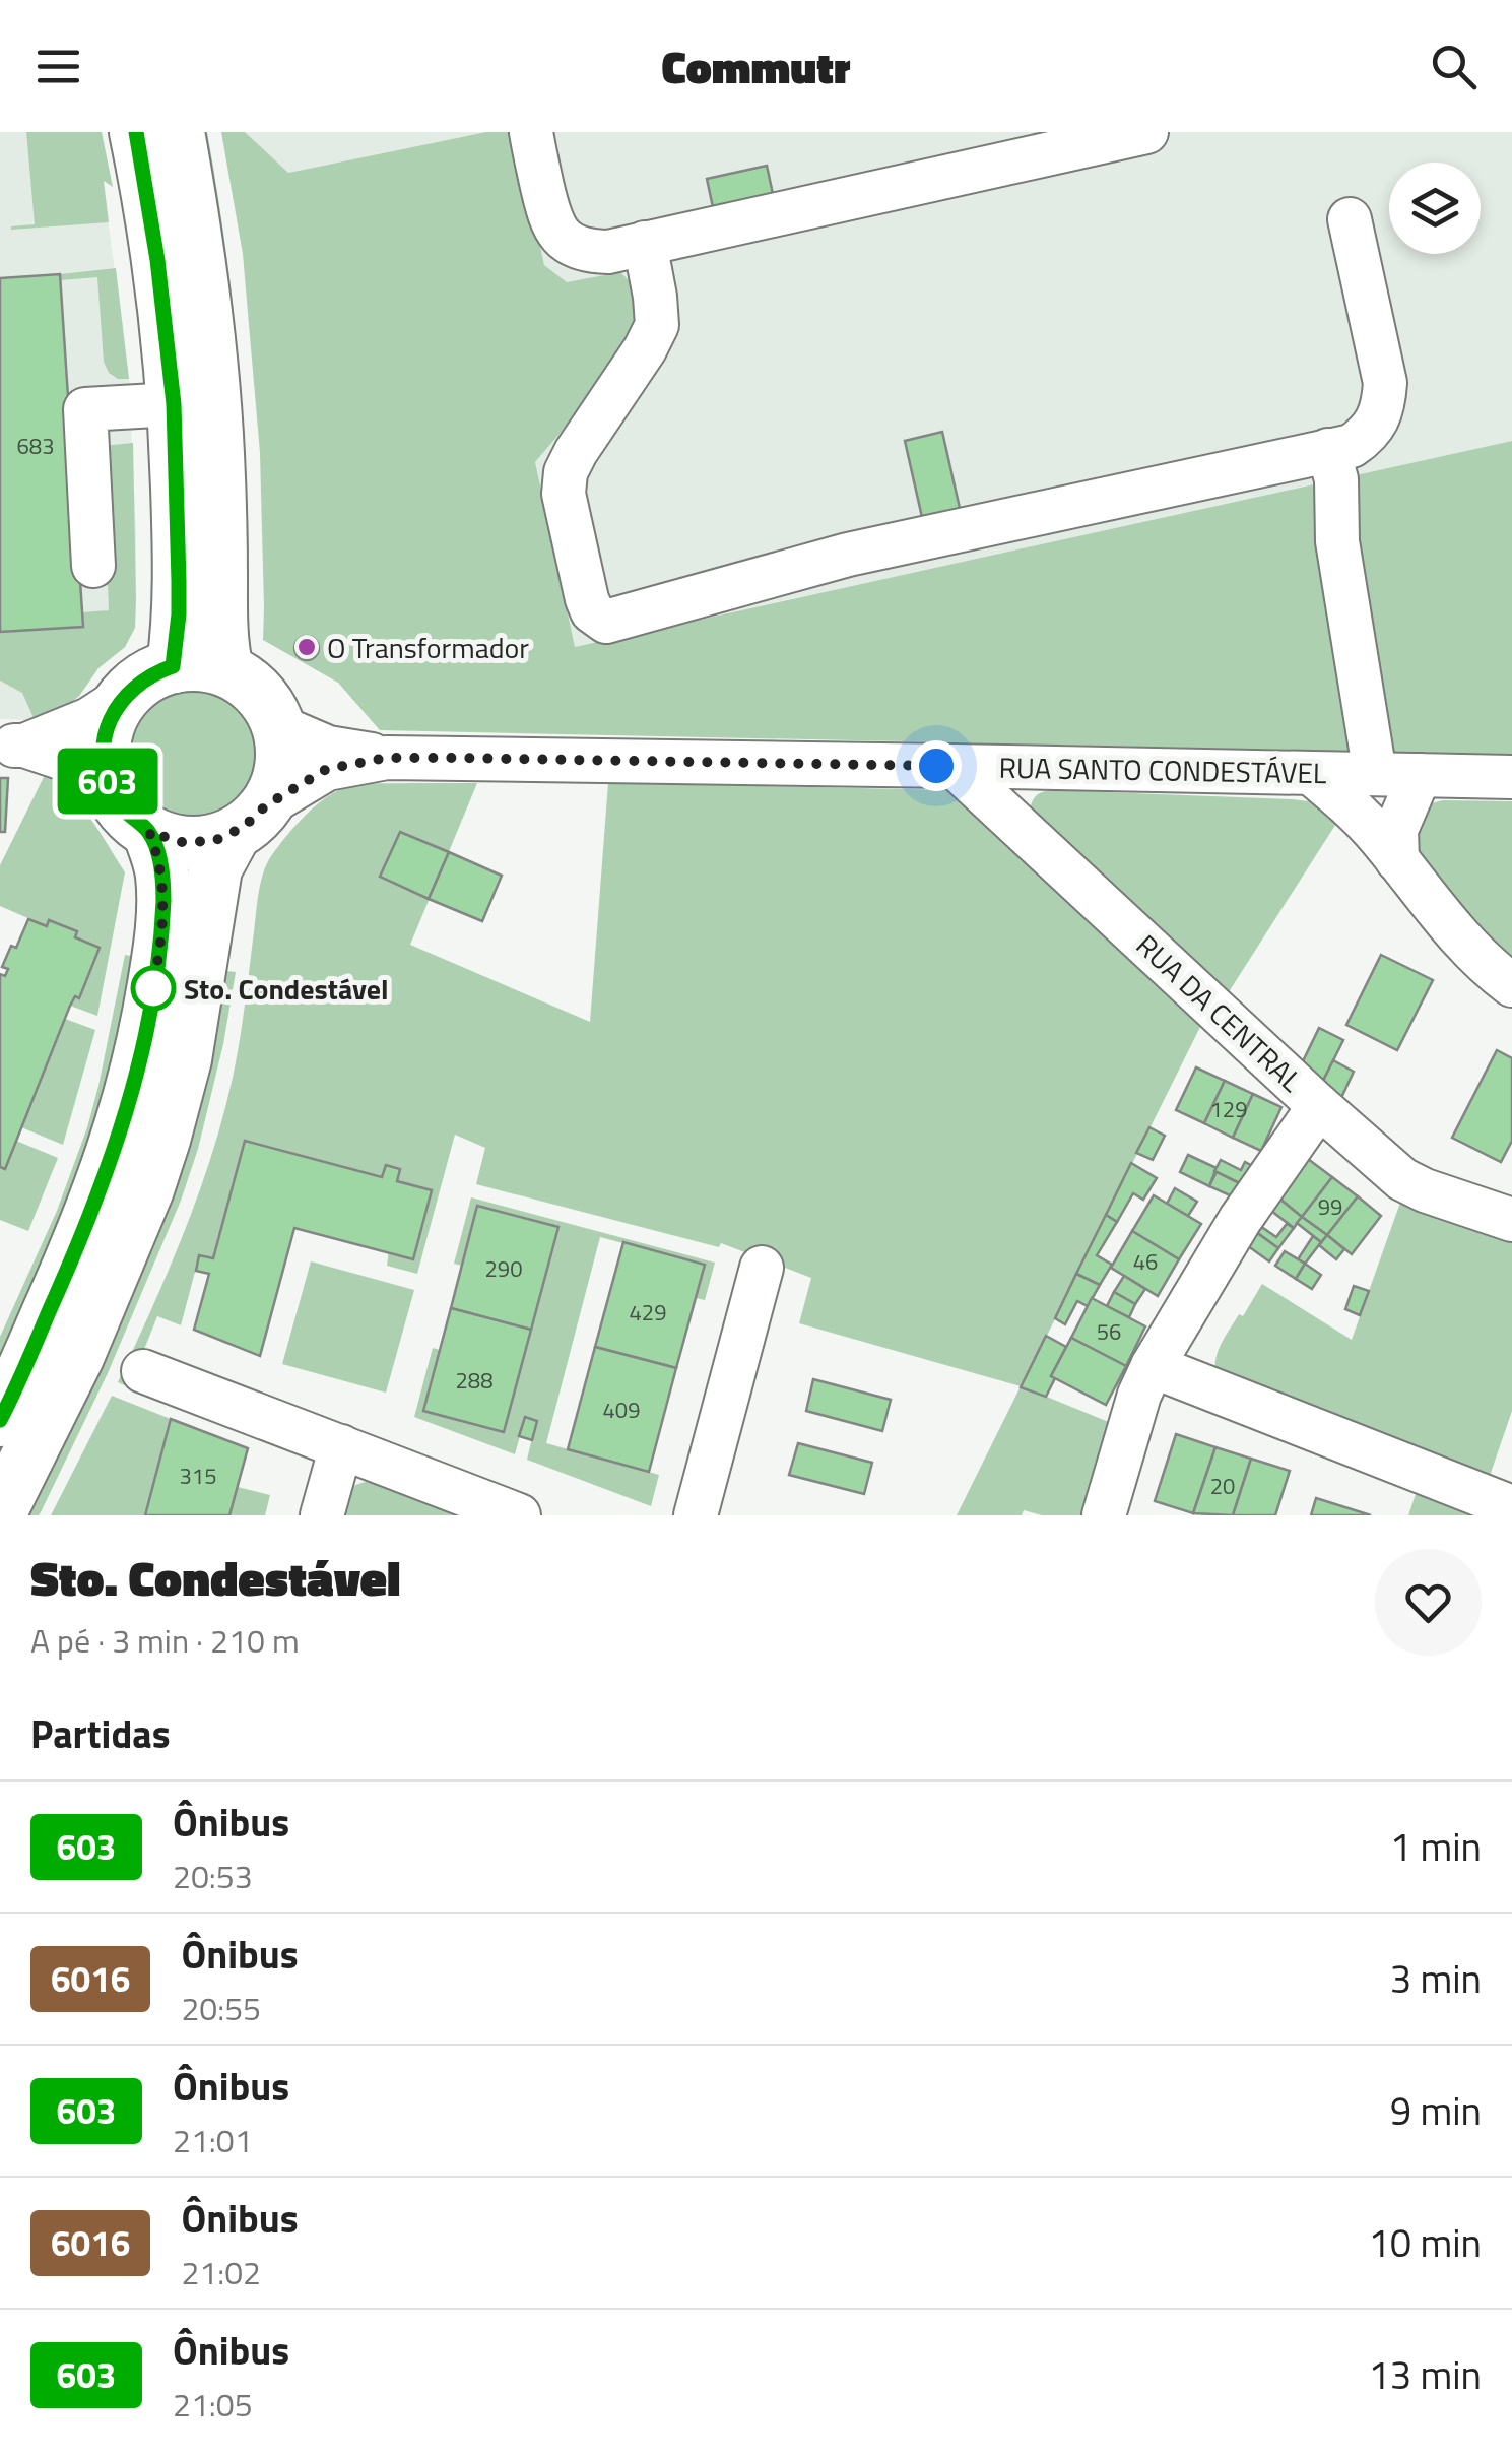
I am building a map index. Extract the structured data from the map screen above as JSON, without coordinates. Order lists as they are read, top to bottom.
{
  "streets": {
    "street": ["RUA SANTO CONDESTÁVEL", "RUA DA CENTRAL"]
  },
  "crossings": [
    ["RUA SANTO CONDESTÁVEL", "RUA DA CENTRAL"]
  ],
  "places": ["O Transformador", "Sto. Condestável"],
  "lines": ["bus line 603"],
  "house_numbers": [
    "683",
    "129",
    "99",
    "46",
    "290",
    "429",
    "56",
    "288",
    "409",
    "315",
    "20"
  ],
  "page": {
    "header": "Commutr",
    "on_map": "603",
    "heading": [
      ["Sto. Condestável", "A pé · 3 min · 210 m"],
      "Partidas"
    ],
    "list": [
      {
        "mark": "603",
        "name": "Ônibus",
        "note": "20:53",
        "value": "1 min"
      },
      {
        "mark": "6016",
        "name": "Ônibus",
        "note": "20:55",
        "value": "3 min"
      },
      {
        "mark": "603",
        "name": "Ônibus",
        "note": "21:01",
        "value": "9 min"
      },
      {
        "mark": "6016",
        "name": "Ônibus",
        "note": "21:02",
        "value": "10 min"
      },
      {
        "mark": "603",
        "name": "Ônibus",
        "note": "21:05",
        "value": "13 min"
      }
    ]
  }
}
